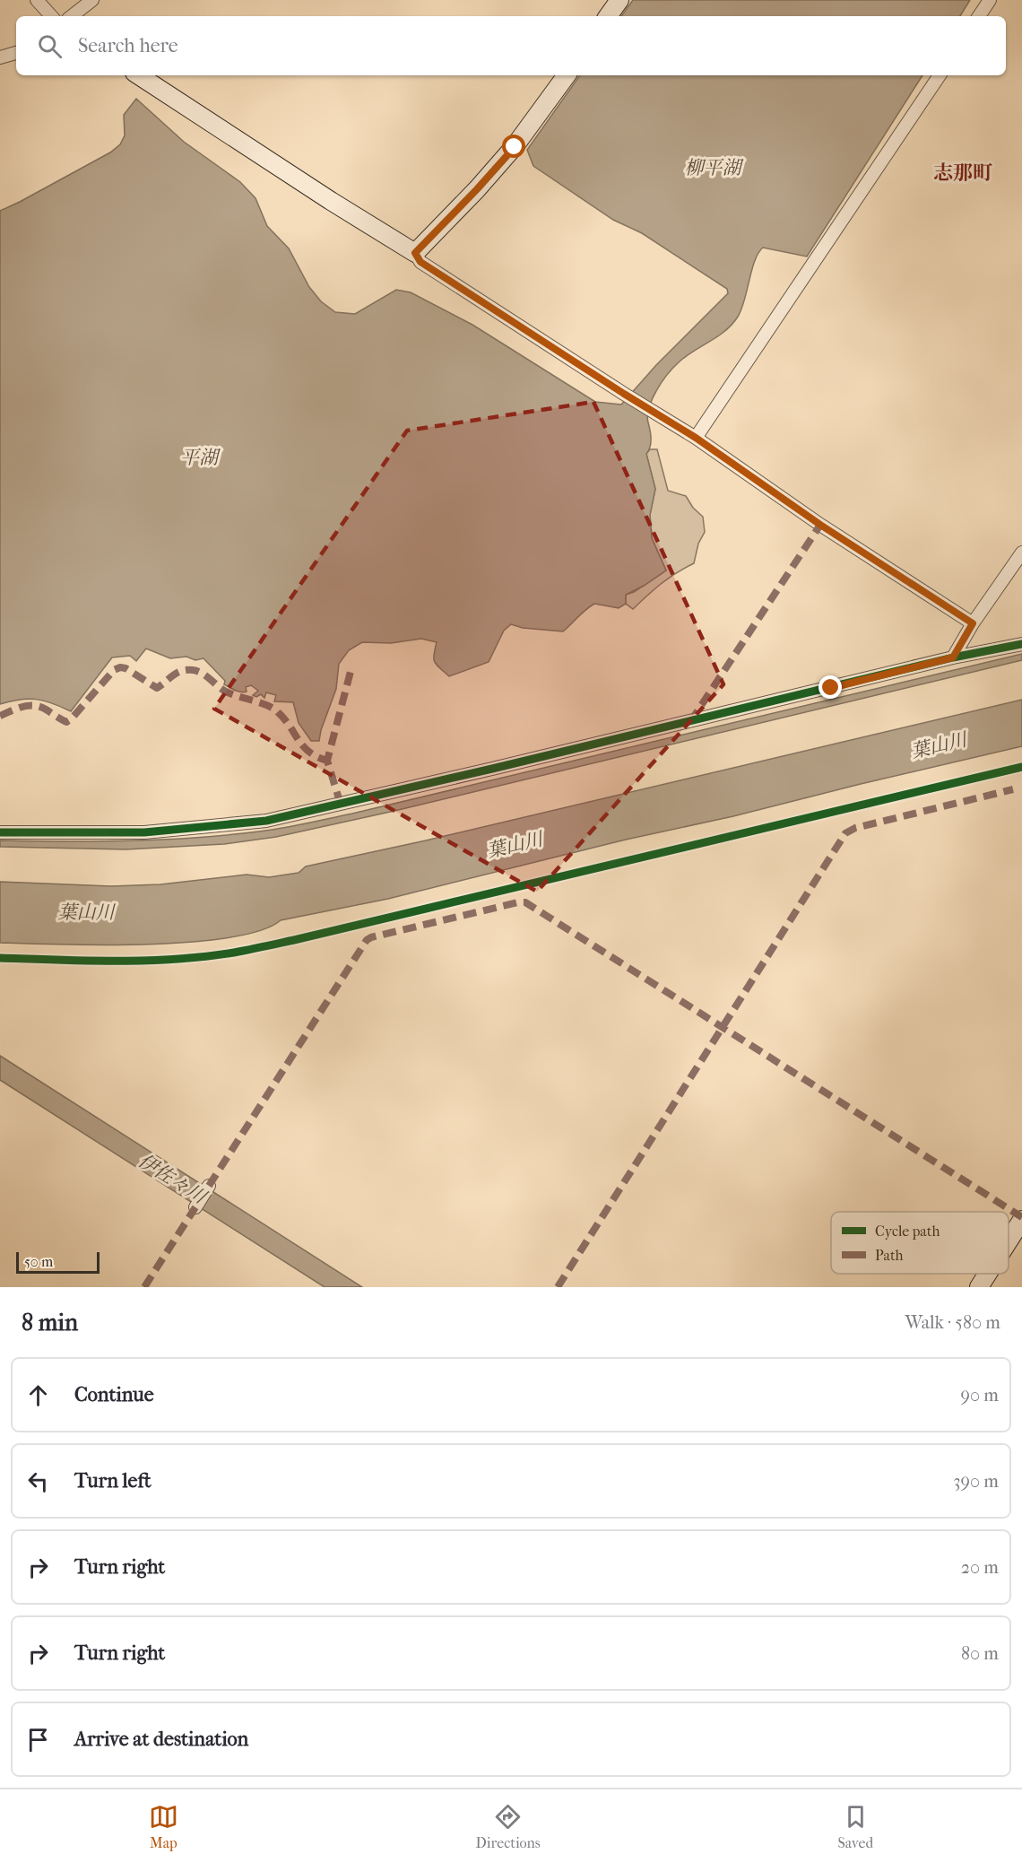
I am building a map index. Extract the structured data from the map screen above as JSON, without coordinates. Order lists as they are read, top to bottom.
{
  "districts": ["志那町"],
  "water": [
    "柳平湖",
    "平湖",
    "葉山川",
    "伊佐々川"
  ],
  "legend": ["Cycle path", "Path"],
  "scale_bar": "50 m",
  "page": {
    "search": "Search here",
    "scale": "50 m",
    "heading": ["8 min", "Walk · 580 m"],
    "list": [
      ["Continue", "90 m"],
      ["Turn left", "390 m"],
      ["Turn right", "20 m"],
      ["Turn right", "80 m"],
      "Arrive at destination"
    ],
    "nav": ["Map", "Directions", "Saved"]
  }
}
